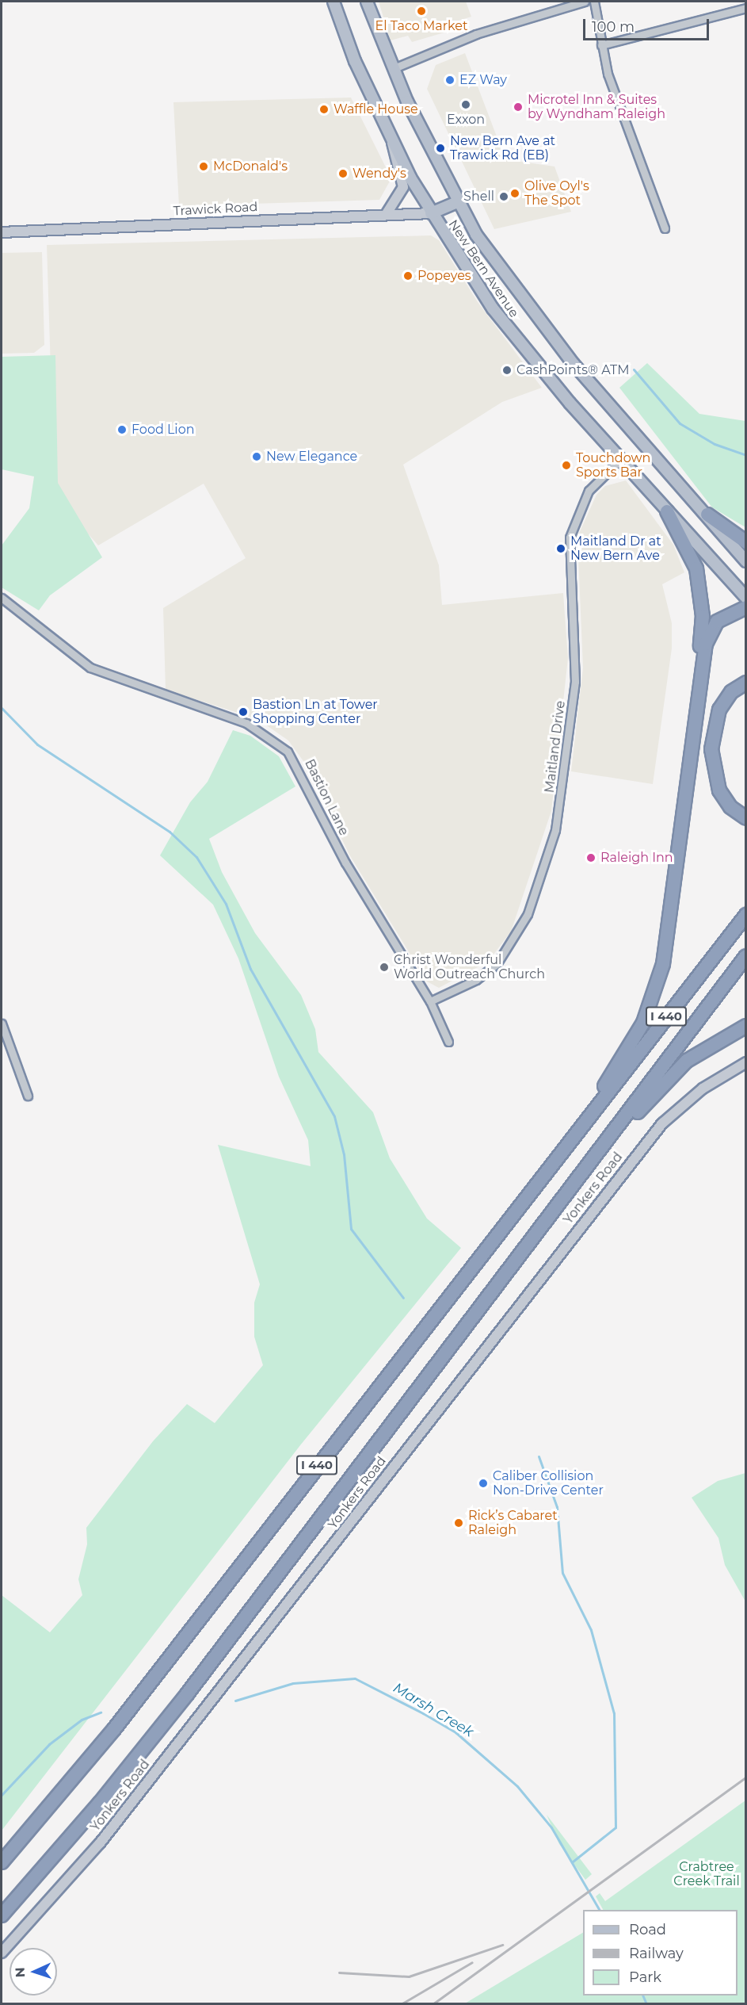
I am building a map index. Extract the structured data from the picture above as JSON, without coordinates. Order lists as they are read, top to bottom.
{
  "streets": {
    "highway": ["I 440"],
    "main road": ["New Bern Avenue"],
    "street": [
      "Trawick Road",
      "Maitland Drive",
      "Bastion Lane",
      "Yonkers Road"
    ]
  },
  "crossings": [
    ["Trawick Road", "New Bern Avenue"],
    ["New Bern Avenue", "Maitland Drive"],
    ["Maitland Drive", "Bastion Lane"]
  ],
  "water": ["Marsh Creek"],
  "parks": ["Crabtree Creek Trail"],
  "places": [
    "El Taco Market",
    "EZ Way",
    "Exxon",
    "Microtel Inn & Suites by Wyndham Raleigh",
    "Waffle House",
    "New Bern Ave at Trawick Rd (EB)",
    "McDonald's",
    "Wendy's",
    "Olive Oyl's The Spot",
    "Shell",
    "Popeyes",
    "CashPoints® ATM",
    "Food Lion",
    "New Elegance",
    "Touchdown Sports Bar",
    "Maitland Dr at New Bern Ave",
    "Bastion Ln at Tower Shopping Center",
    "Raleigh Inn",
    "Christ Wonderful World Outreach Church",
    "Caliber Collision Non-Drive Center",
    "Rick’s Cabaret Raleigh"
  ],
  "legend": ["Road", "Railway", "Park"],
  "scale_bar": "100 m",
  "north": "left"
}
